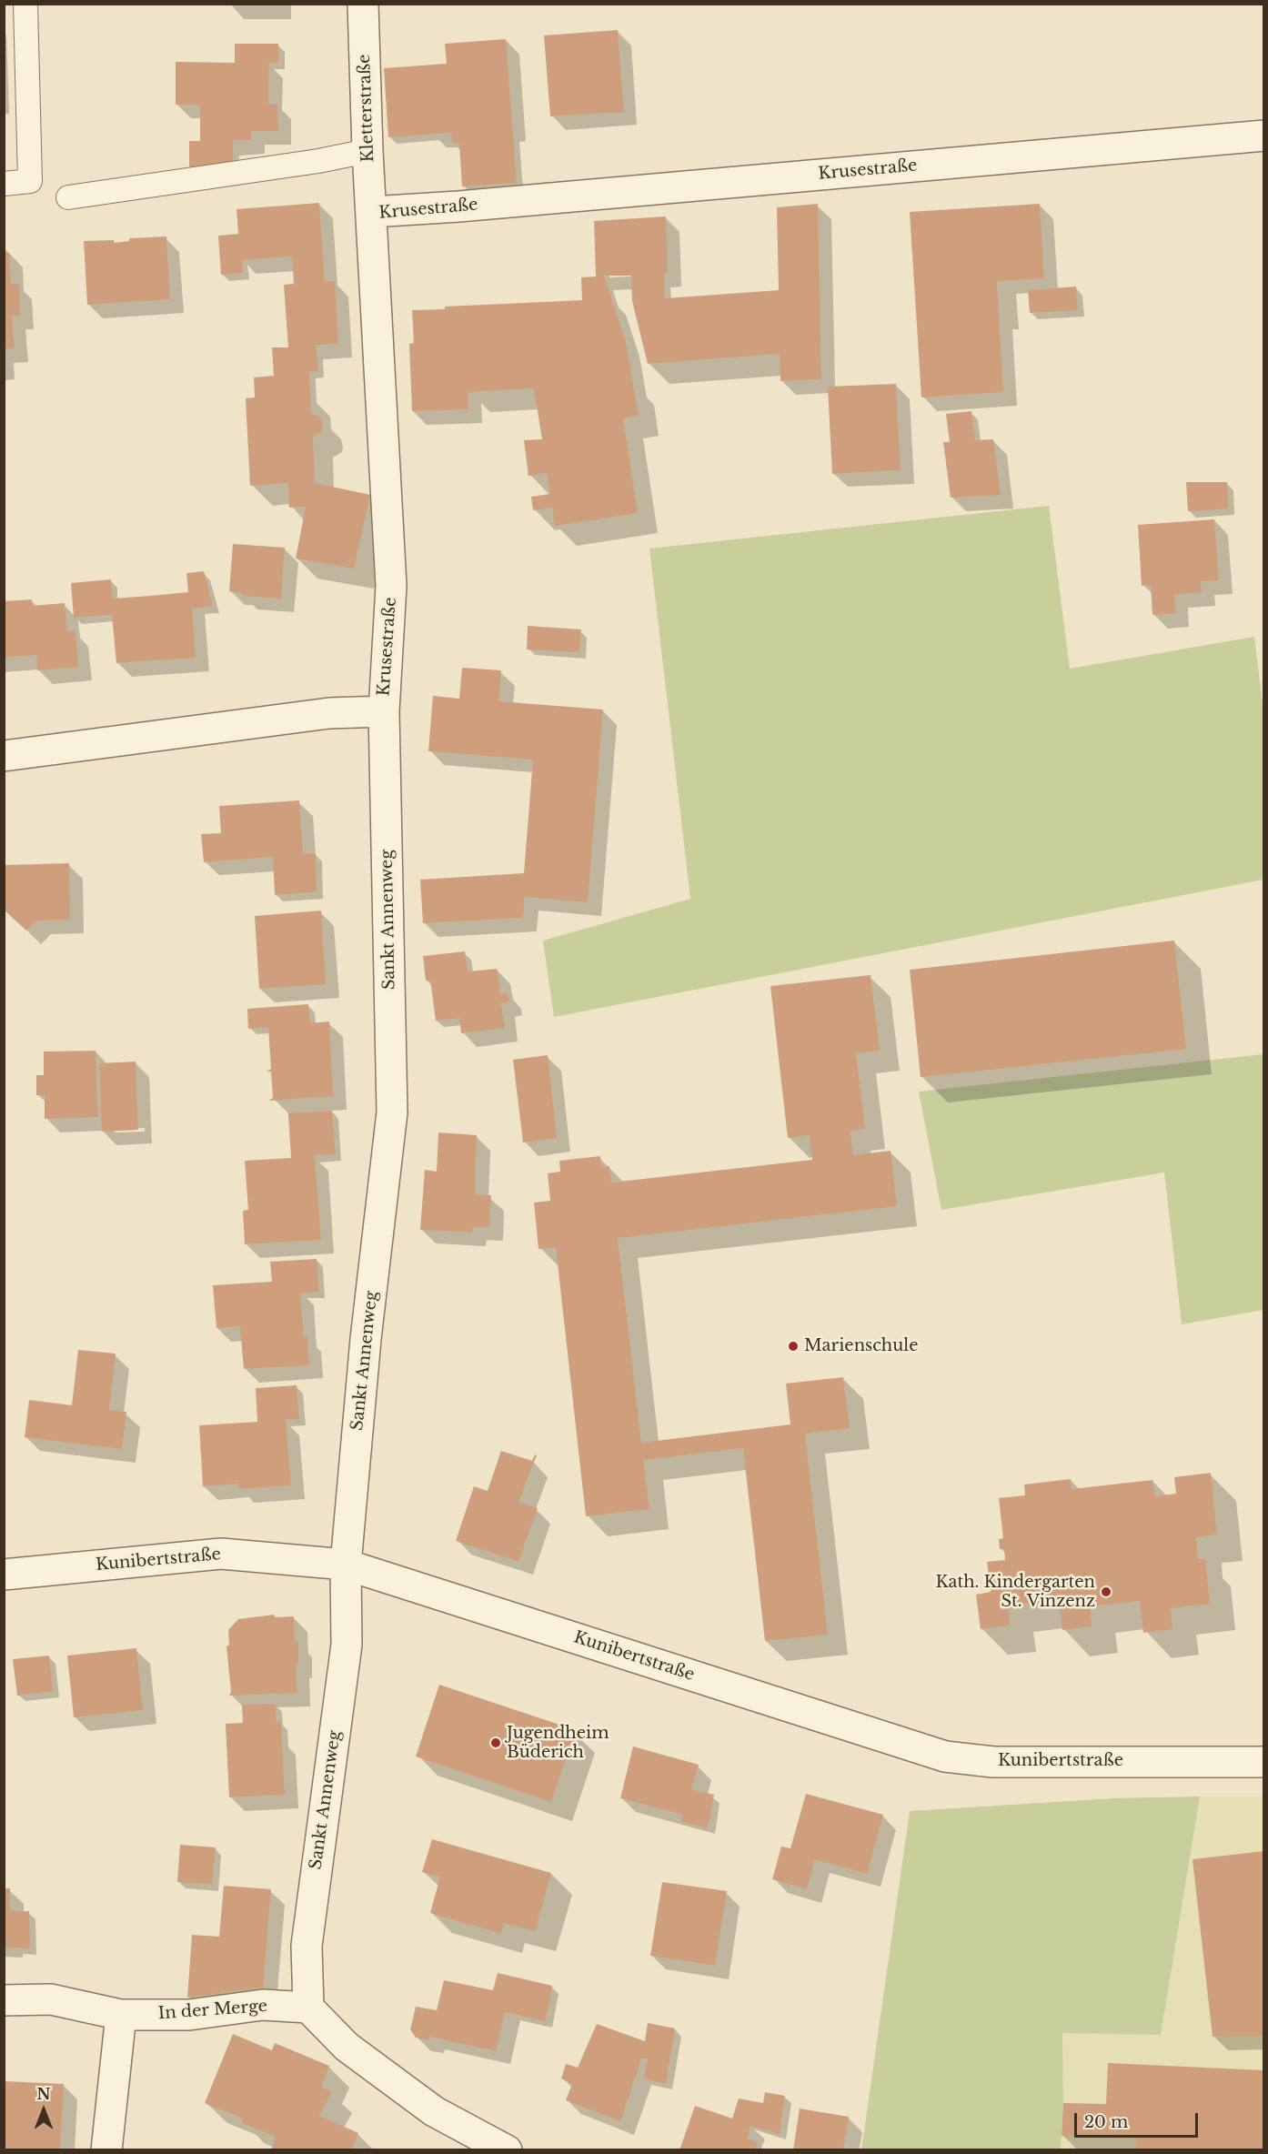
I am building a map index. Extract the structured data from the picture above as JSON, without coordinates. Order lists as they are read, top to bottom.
{
  "streets": {
    "street": [
      "Kletterstraße",
      "Krusestraße",
      "Sankt Annenweg",
      "Kunibertstraße",
      "In der Merge"
    ]
  },
  "crossings": [
    ["Kletterstraße", "Krusestraße"],
    ["Krusestraße", "Sankt Annenweg"],
    ["Sankt Annenweg", "Kunibertstraße"],
    ["Sankt Annenweg", "In der Merge"]
  ],
  "places": ["Marienschule", "Kath. Kindergarten St. Vinzenz", "Jugendheim Büderich"],
  "scale_bar": "20 m",
  "north": "top"
}
